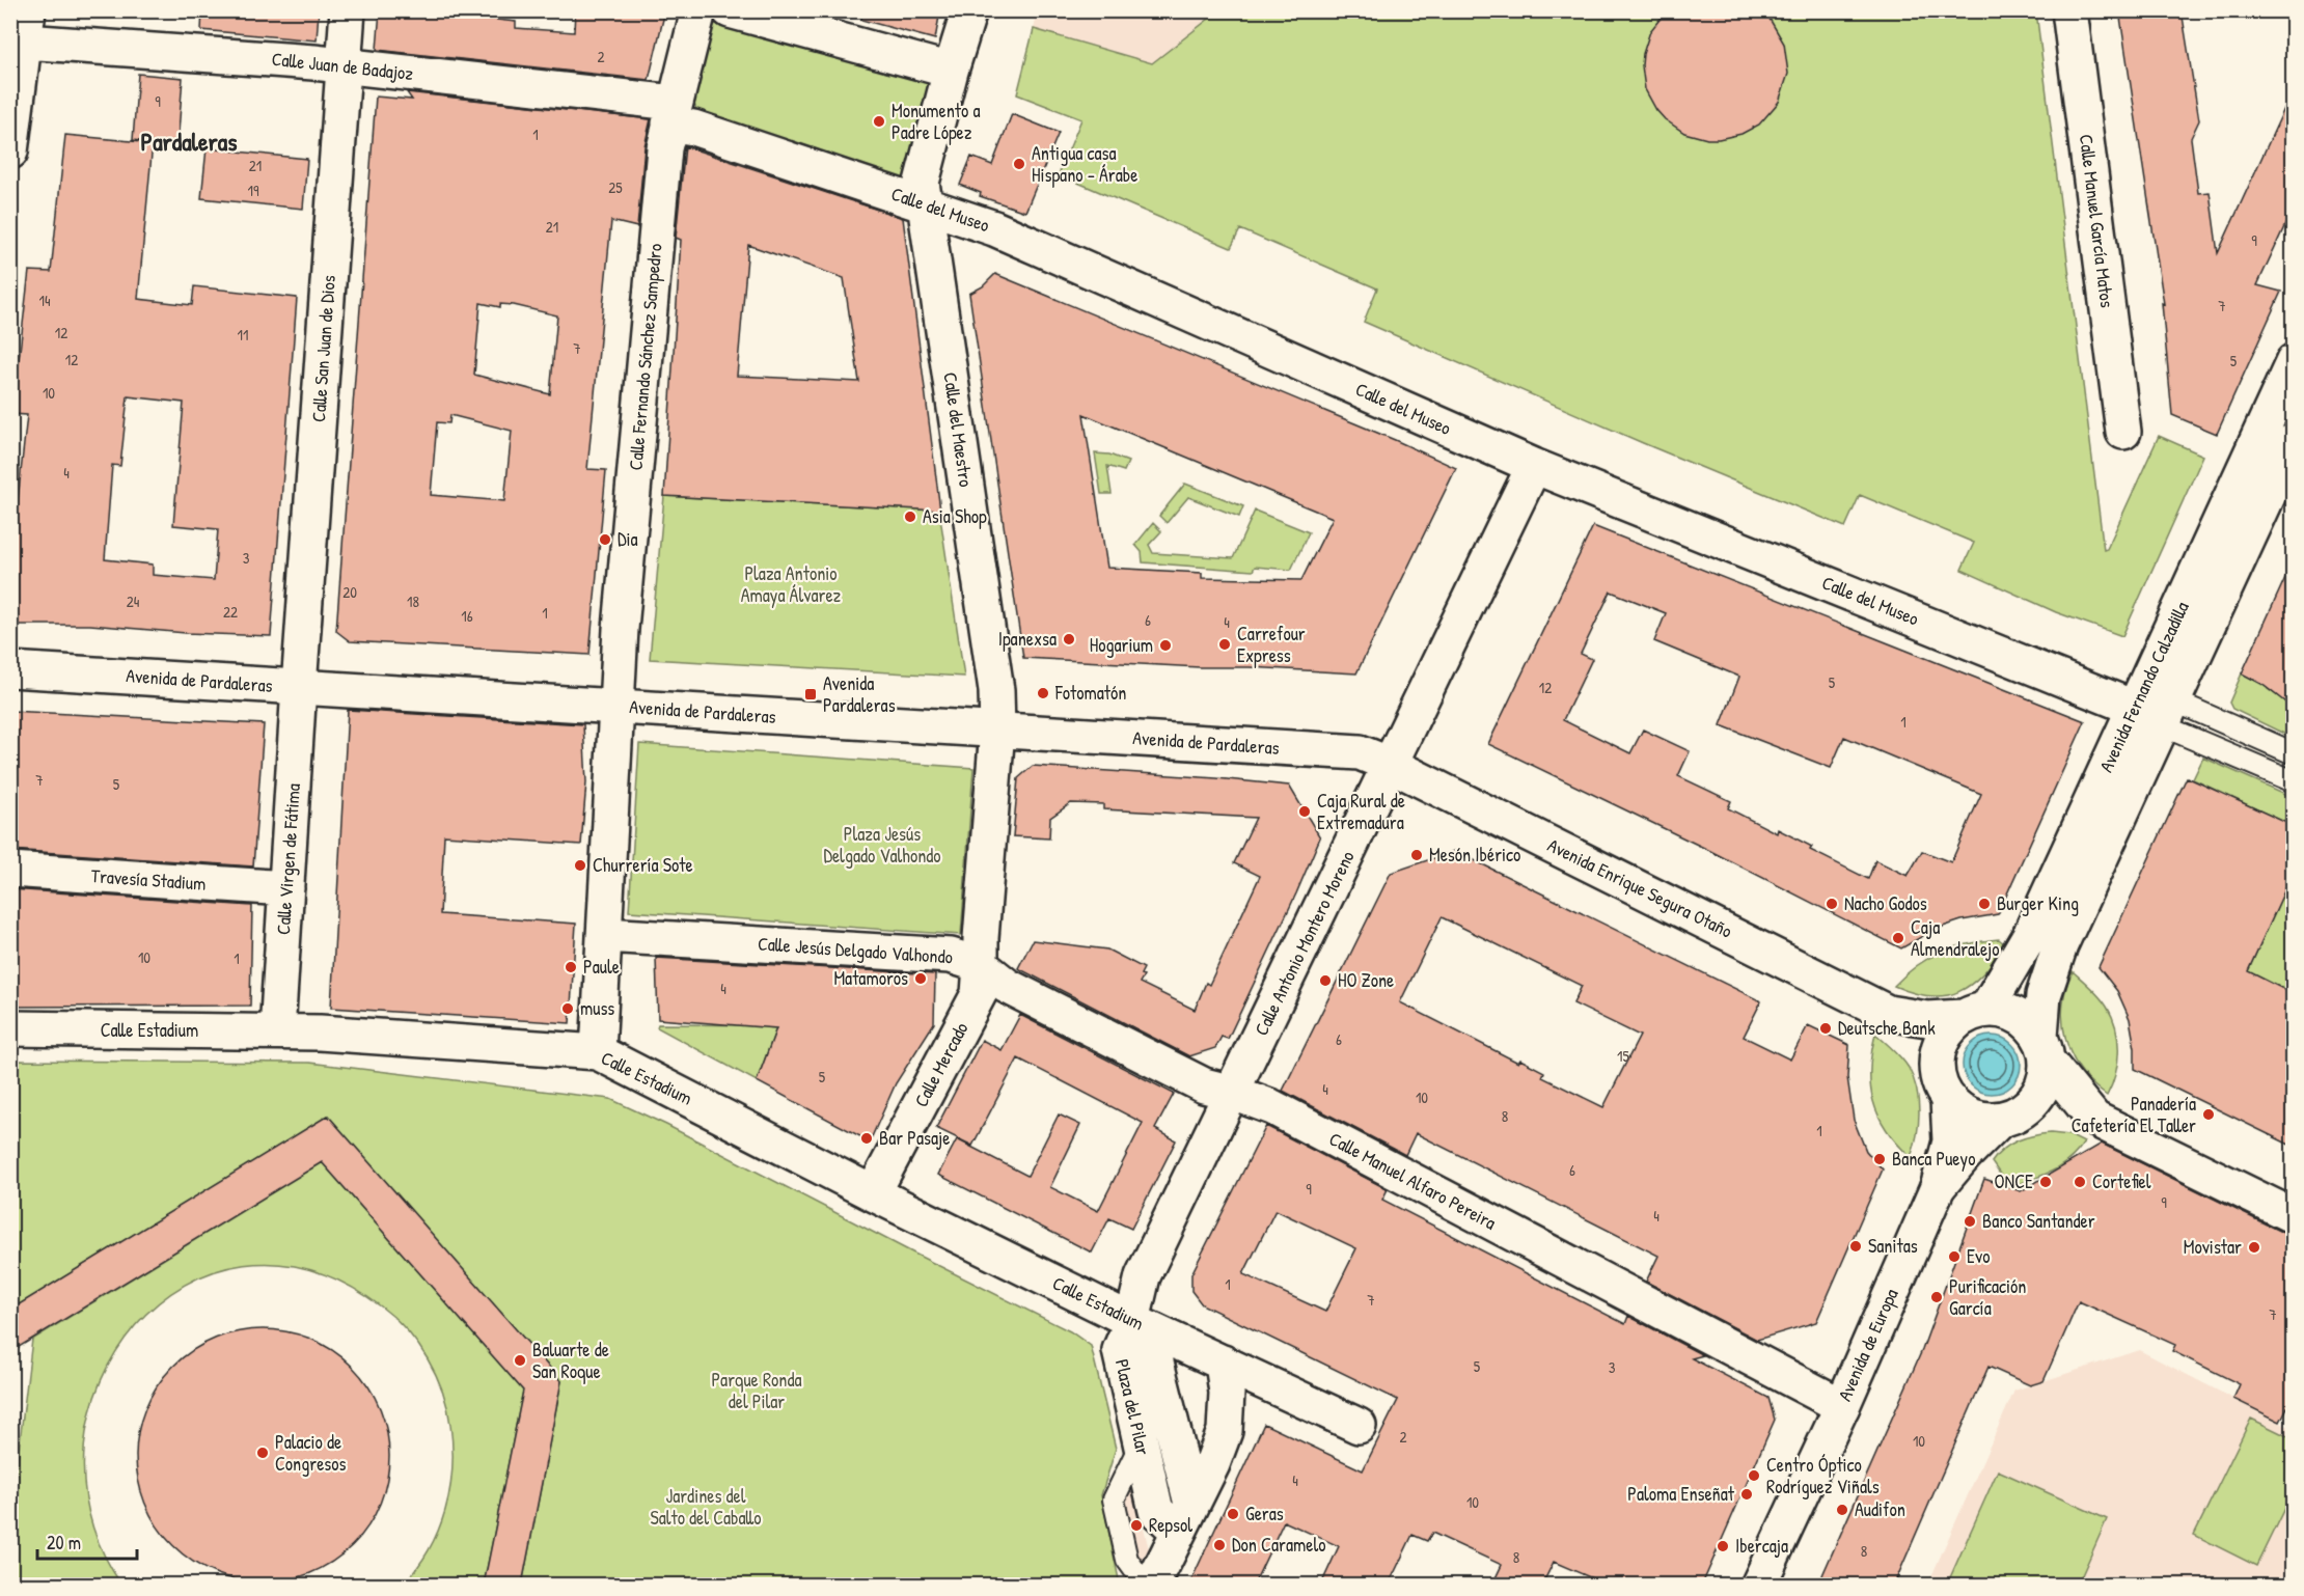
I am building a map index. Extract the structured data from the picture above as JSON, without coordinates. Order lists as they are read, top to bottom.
{
  "streets": {
    "street": [
      "Calle Juan de Badajoz",
      "Calle del Museo",
      "Calle Manuel García Matos",
      "Calle San Juan de Dios",
      "Calle Fernando Sánchez Sampedro",
      "Calle del Maestro",
      "Avenida de Pardaleras",
      "Avenida Fernando Calzadilla",
      "Calle Virgen de Fátima",
      "Travesía Stadium",
      "Avenida Enrique Segura Otaño",
      "Calle Antonio Montero Moreno",
      "Calle Jesús Delgado Valhondo",
      "Calle Estadium",
      "Calle Mercado",
      "Calle Manuel Alfaro Pereira",
      "Avenida de Europa",
      "Plaza del Pilar"
    ]
  },
  "crossings": [
    ["Calle Juan de Badajoz", "Calle del Museo"],
    ["Calle Juan de Badajoz", "Calle San Juan de Dios"],
    ["Calle Juan de Badajoz", "Calle Fernando Sánchez Sampedro"],
    ["Calle del Museo", "Calle Fernando Sánchez Sampedro"],
    ["Calle del Museo", "Calle del Maestro"],
    ["Calle del Museo", "Avenida Fernando Calzadilla"],
    ["Calle del Museo", "Calle Antonio Montero Moreno"],
    ["Calle San Juan de Dios", "Avenida de Pardaleras"],
    ["Calle San Juan de Dios", "Calle Virgen de Fátima"],
    ["Calle Fernando Sánchez Sampedro", "Avenida de Pardaleras"],
    ["Calle del Maestro", "Avenida de Pardaleras"],
    ["Calle del Maestro", "Calle Jesús Delgado Valhondo"],
    ["Avenida de Pardaleras", "Calle Virgen de Fátima"],
    ["Avenida de Pardaleras", "Avenida Enrique Segura Otaño"],
    ["Avenida de Pardaleras", "Calle Antonio Montero Moreno"],
    ["Avenida de Pardaleras", "Calle Jesús Delgado Valhondo"],
    ["Avenida Fernando Calzadilla", "Avenida Enrique Segura Otaño"],
    ["Avenida Fernando Calzadilla", "Avenida de Europa"],
    ["Calle Virgen de Fátima", "Travesía Stadium"],
    ["Calle Virgen de Fátima", "Calle Estadium"],
    ["Avenida Enrique Segura Otaño", "Calle Antonio Montero Moreno"],
    ["Avenida Enrique Segura Otaño", "Avenida de Europa"],
    ["Calle Antonio Montero Moreno", "Calle Estadium"],
    ["Calle Antonio Montero Moreno", "Calle Manuel Alfaro Pereira"],
    ["Calle Antonio Montero Moreno", "Plaza del Pilar"],
    ["Calle Jesús Delgado Valhondo", "Calle Mercado"],
    ["Calle Jesús Delgado Valhondo", "Calle Manuel Alfaro Pereira"],
    ["Calle Estadium", "Calle Mercado"],
    ["Calle Estadium", "Plaza del Pilar"],
    ["Calle Mercado", "Calle Manuel Alfaro Pereira"],
    ["Calle Manuel Alfaro Pereira", "Avenida de Europa"]
  ],
  "districts": ["Pardaleras"],
  "parks": [
    "Plaza Antonio Amaya Álvarez",
    "Plaza Jesús Delgado Valhondo",
    "Parque Ronda del Pilar",
    "Jardines del Salto del Caballo"
  ],
  "places": {
    "other": [
      "Monumento a Padre López",
      "Antigua casa Hispano - Árabe",
      "Asia Shop",
      "Dia",
      "Ipanexsa",
      "Carrefour Express",
      "Hogarium",
      "Fotomatón",
      "Caja Rural de Extremadura",
      "Mesón Ibérico",
      "Churrería Sote",
      "Nacho Godos",
      "Burger King",
      "Caja Almendralejo",
      "Paule",
      "Matamoros",
      "HO Zone",
      "muss",
      "Deutsche Bank",
      "Panadería Cafetería El Taller",
      "Bar Pasaje",
      "Banca Pueyo",
      "ONCE",
      "Cortefiel",
      "Banco Santander",
      "Sanitas",
      "Movistar",
      "Evo",
      "Purificación García",
      "Baluarte de San Roque",
      "Palacio de Congresos",
      "Centro Óptico Rodríguez Viñals",
      "Paloma Enseñat",
      "Audifon",
      "Geras",
      "Repsol",
      "Don Caramelo",
      "Ibercaja"
    ],
    "transit": ["Avenida Pardaleras"]
  },
  "house_numbers": [
    "2",
    "9",
    "1",
    "21",
    "25",
    "19",
    "21",
    "9",
    "14",
    "7",
    "12",
    "11",
    "7",
    "12",
    "5",
    "10",
    "4",
    "3",
    "20",
    "24",
    "18",
    "22",
    "1",
    "16",
    "6",
    "4",
    "5",
    "12",
    "1",
    "7",
    "5",
    "10",
    "1",
    "4",
    "6",
    "15",
    "5",
    "4",
    "10",
    "8",
    "1",
    "6",
    "9",
    "9",
    "4",
    "1",
    "7",
    "7",
    "5",
    "3",
    "2",
    "10",
    "4",
    "10",
    "8",
    "8"
  ],
  "scale_bar": "20 m"
}
